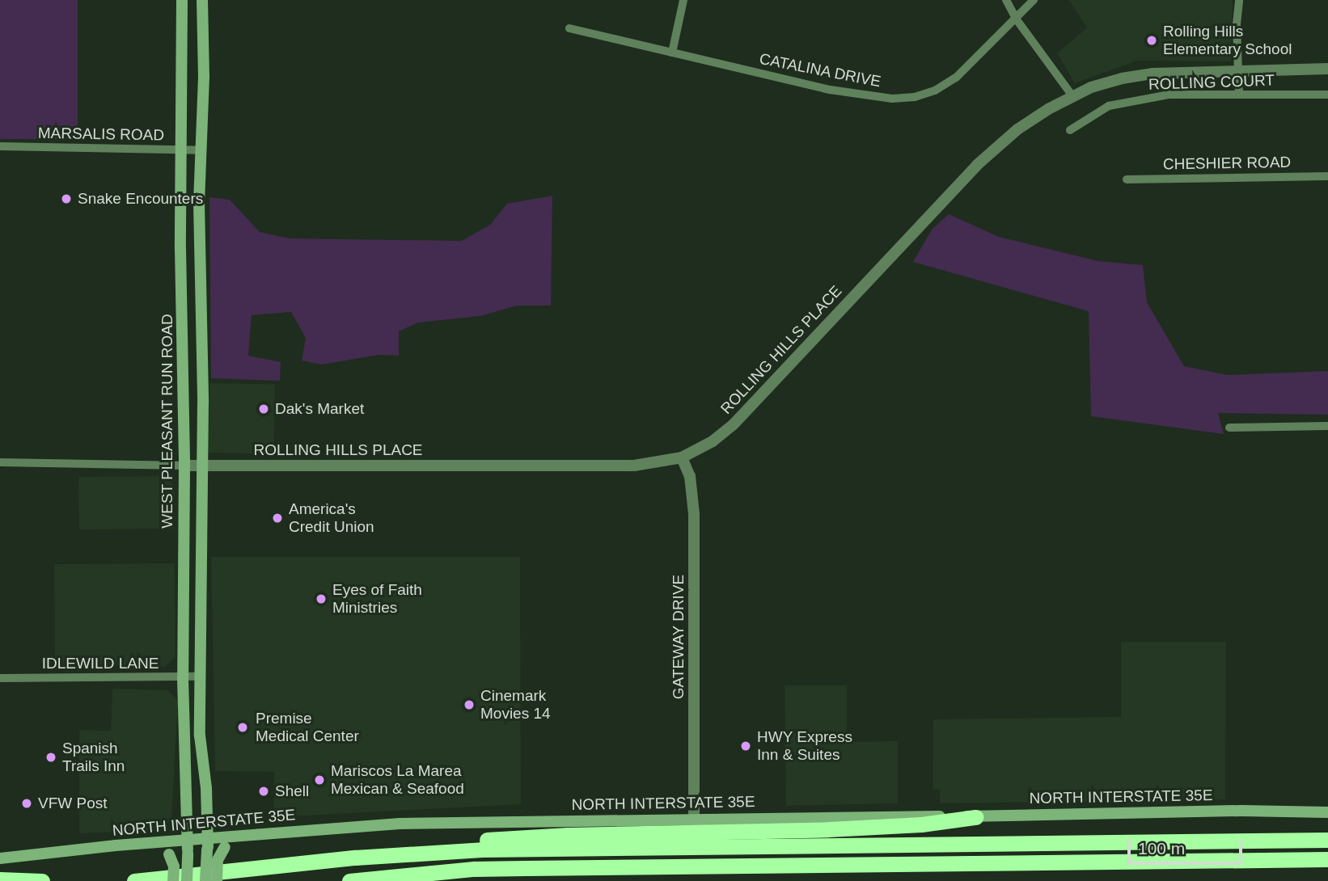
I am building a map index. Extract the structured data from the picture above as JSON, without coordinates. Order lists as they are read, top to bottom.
{
  "streets": {
    "main road": ["WEST PLEASANT RUN ROAD", "NORTH INTERSTATE 35E"],
    "street": [
      "CATALINA DRIVE",
      "ROLLING COURT",
      "MARSALIS ROAD",
      "CHESHIER ROAD",
      "ROLLING HILLS PLACE",
      "GATEWAY DRIVE",
      "IDLEWILD LANE"
    ]
  },
  "crossings": [
    ["MARSALIS ROAD", "WEST PLEASANT RUN ROAD"],
    ["ROLLING HILLS PLACE", "WEST PLEASANT RUN ROAD"],
    ["ROLLING HILLS PLACE", "GATEWAY DRIVE"],
    ["WEST PLEASANT RUN ROAD", "IDLEWILD LANE"],
    ["WEST PLEASANT RUN ROAD", "NORTH INTERSTATE 35E"],
    ["GATEWAY DRIVE", "NORTH INTERSTATE 35E"]
  ],
  "places": [
    "Rolling Hills Elementary School",
    "Snake Encounters",
    "Dak's Market",
    "America's Credit Union",
    "Eyes of Faith Ministries",
    "Cinemark Movies 14",
    "Premise Medical Center",
    "HWY Express Inn & Suites",
    "Spanish Trails Inn",
    "Mariscos La Marea Mexican & Seafood",
    "Shell",
    "VFW Post"
  ],
  "scale_bar": "100 m"
}
